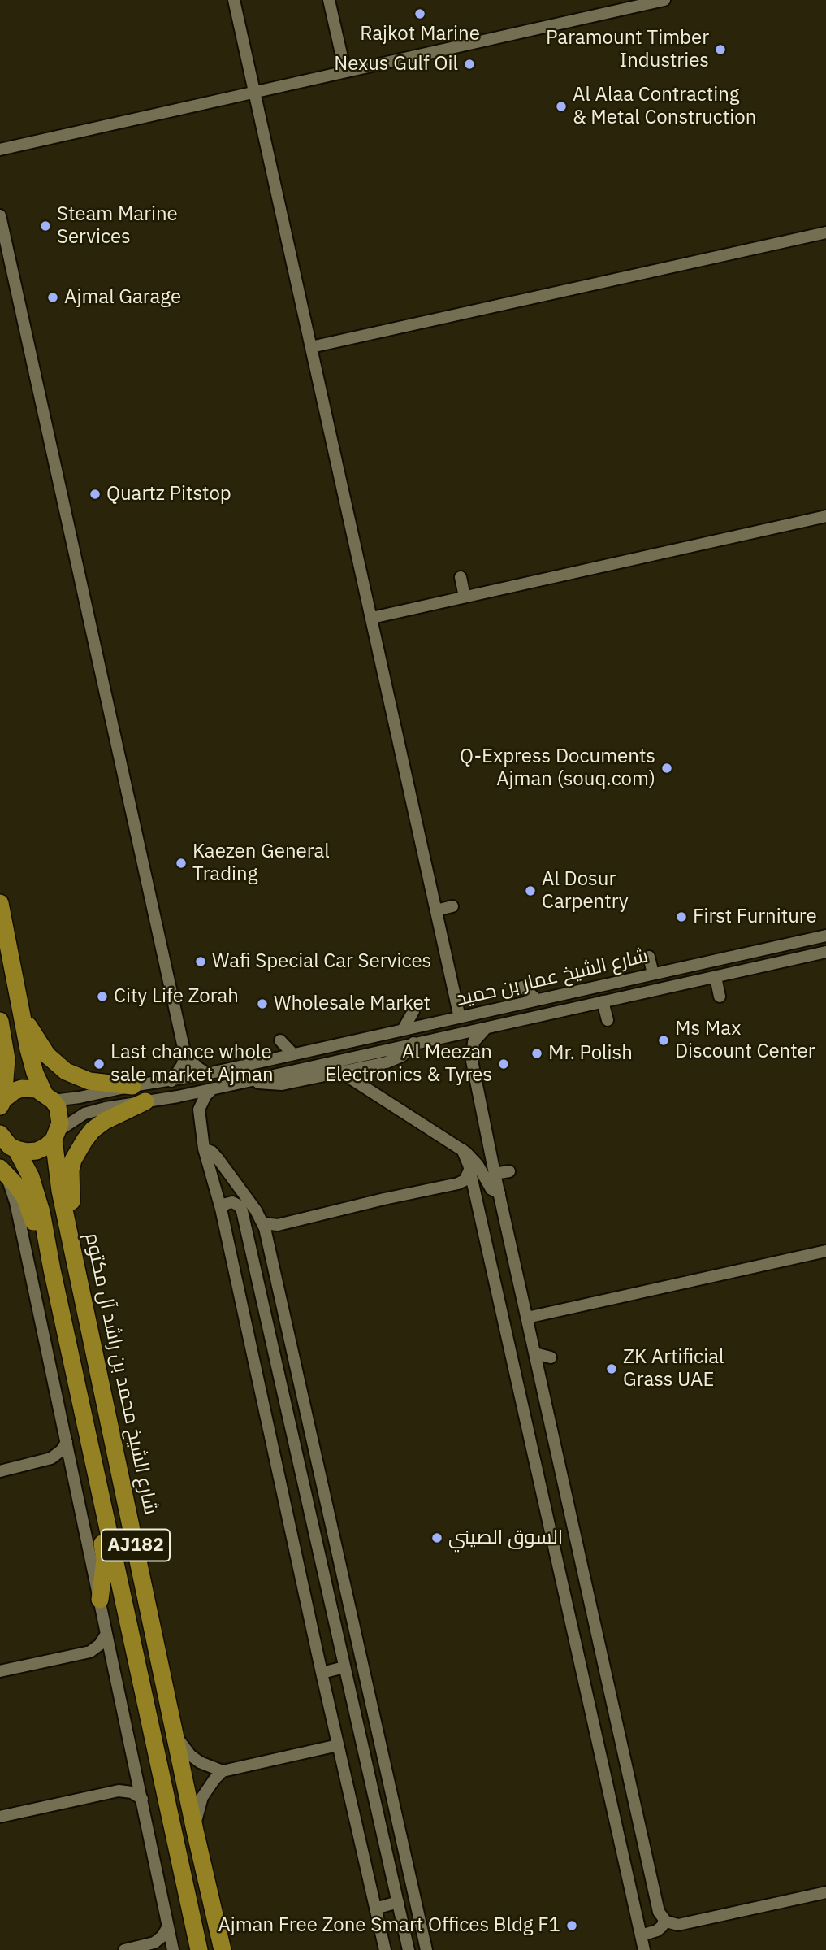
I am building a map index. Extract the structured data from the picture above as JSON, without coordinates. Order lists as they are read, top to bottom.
{
  "streets": {
    "highway": ["شارع الشيخ محمد بن راشد آل مكتوم", "AJ182"],
    "street": ["شارع الشيخ عمار بن حميد"]
  },
  "crossings": [
    ["شارع الشيخ عمار بن حميد", "شارع الشيخ محمد بن راشد آل مكتوم"]
  ],
  "places": [
    "Rajkot Marine",
    "Paramount Timber Industries",
    "Nexus Gulf Oil",
    "Al Alaa Contracting & Metal Construction",
    "Steam Marine Services",
    "Ajmal Garage",
    "Quartz Pitstop",
    "Q-Express Documents Ajman (souq.com)",
    "Kaezen General Trading",
    "Al Dosur Carpentry",
    "First Furniture",
    "Wafi Special Car Services",
    "City Life Zorah",
    "Wholesale Market",
    "Ms Max Discount Center",
    "Mr. Polish",
    "Last chance whole sale market Ajman",
    "Al Meezan Electronics & Tyres",
    "ZK Artificial Grass UAE",
    "السوق الصيني",
    "Ajman Free Zone Smart Offices Bldg F1"
  ]
}
